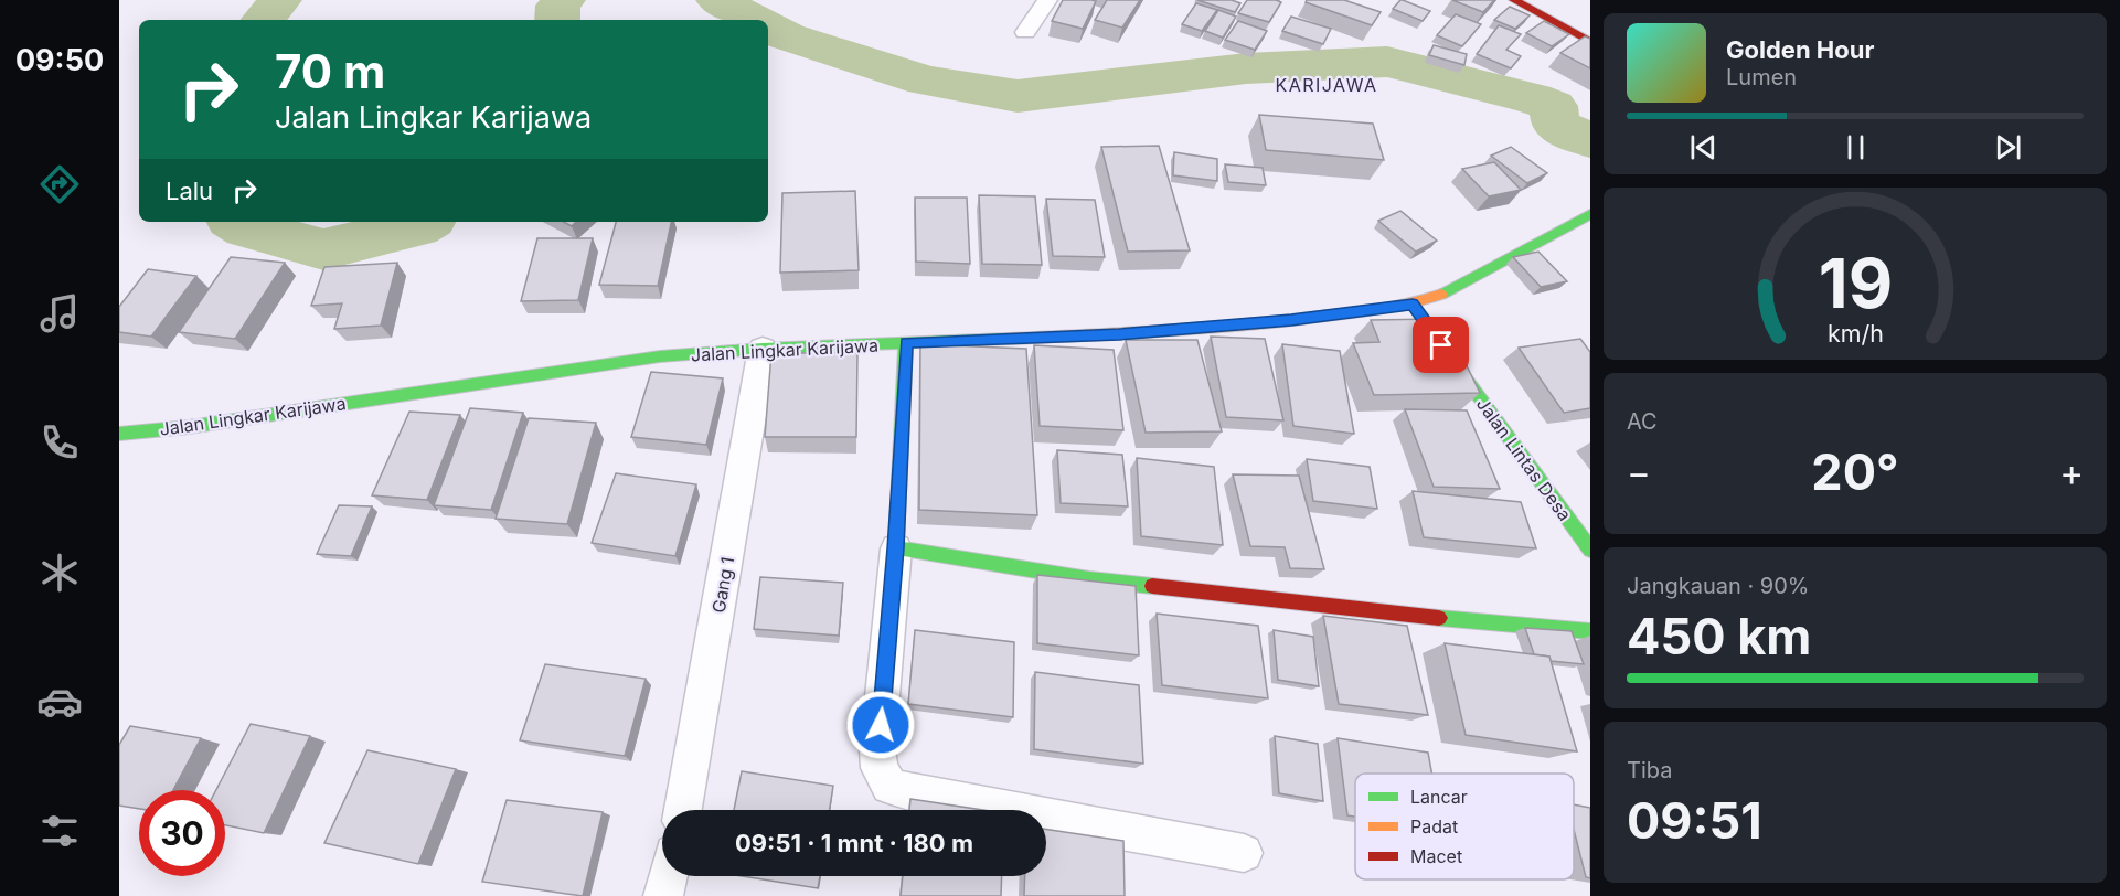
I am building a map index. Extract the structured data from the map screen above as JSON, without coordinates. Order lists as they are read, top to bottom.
{
  "streets": {
    "main road": ["Jalan Lingkar Karijawa", "Jalan Lintas Desa"],
    "street": ["Gang 1"]
  },
  "crossings": [
    ["Jalan Lingkar Karijawa", "Gang 1"]
  ],
  "districts": ["KARIJAWA"],
  "legend": ["Lancar", "Padat", "Macet"],
  "page": {
    "tabs": "09:50",
    "turn": ["70 m", "Jalan Lingkar Karijawa"],
    "song": ["Golden Hour", "Lumen"],
    "then": "Lalu",
    "tile": [
      "AC",
      ["Jangkauan · 90%", "450 km"],
      ["Tiba", "09:51"]
    ],
    "heat": ["−", "20°", "+"],
    "limit": "30",
    "trip": "09:51 · 1 mnt · 180 m",
    "gauge": ["19", "km/h"]
  }
}
